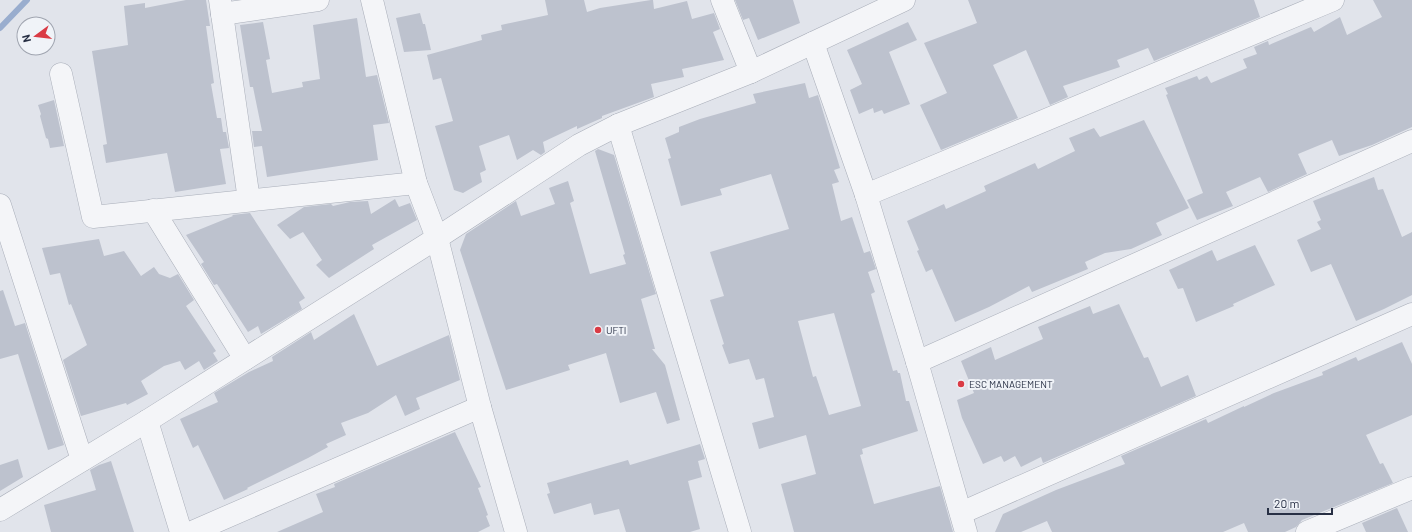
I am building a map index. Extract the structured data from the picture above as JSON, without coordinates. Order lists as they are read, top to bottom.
{
  "places": ["UFTI", "ESC MANAGEMENT"],
  "scale_bar": "20 m",
  "north": "left"
}
